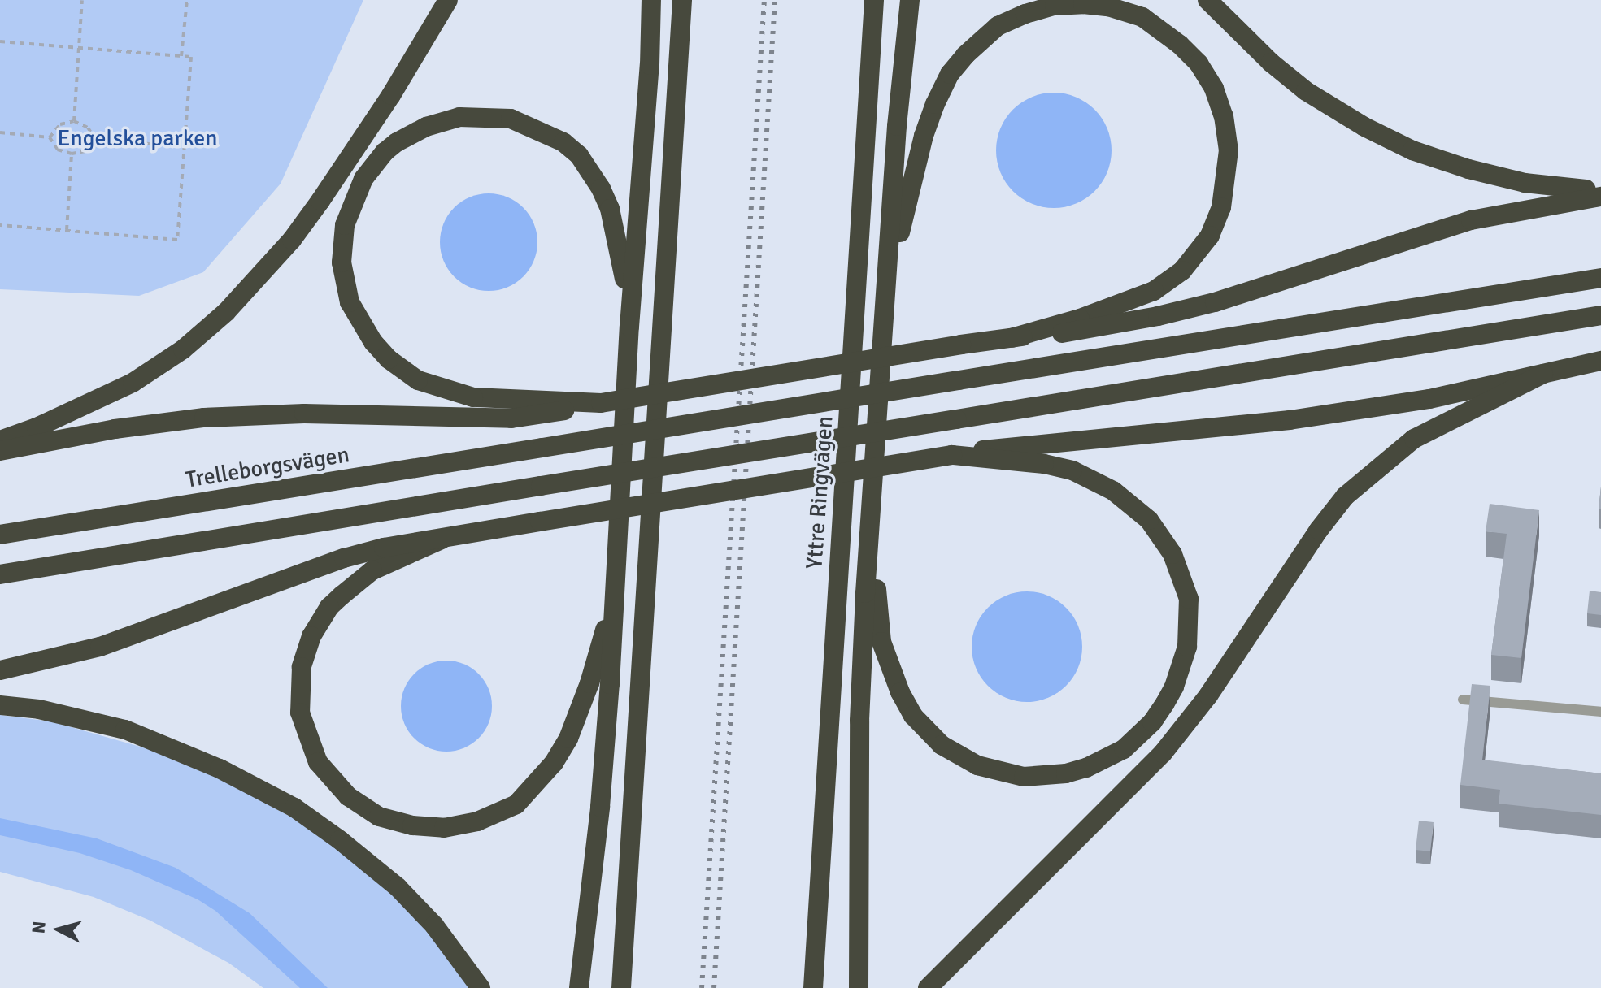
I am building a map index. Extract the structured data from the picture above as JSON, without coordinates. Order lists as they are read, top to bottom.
{
  "streets": {
    "highway": ["Trelleborgsvägen", "Yttre Ringvägen"]
  },
  "parks": ["Engelska parken"],
  "north": "left"
}
